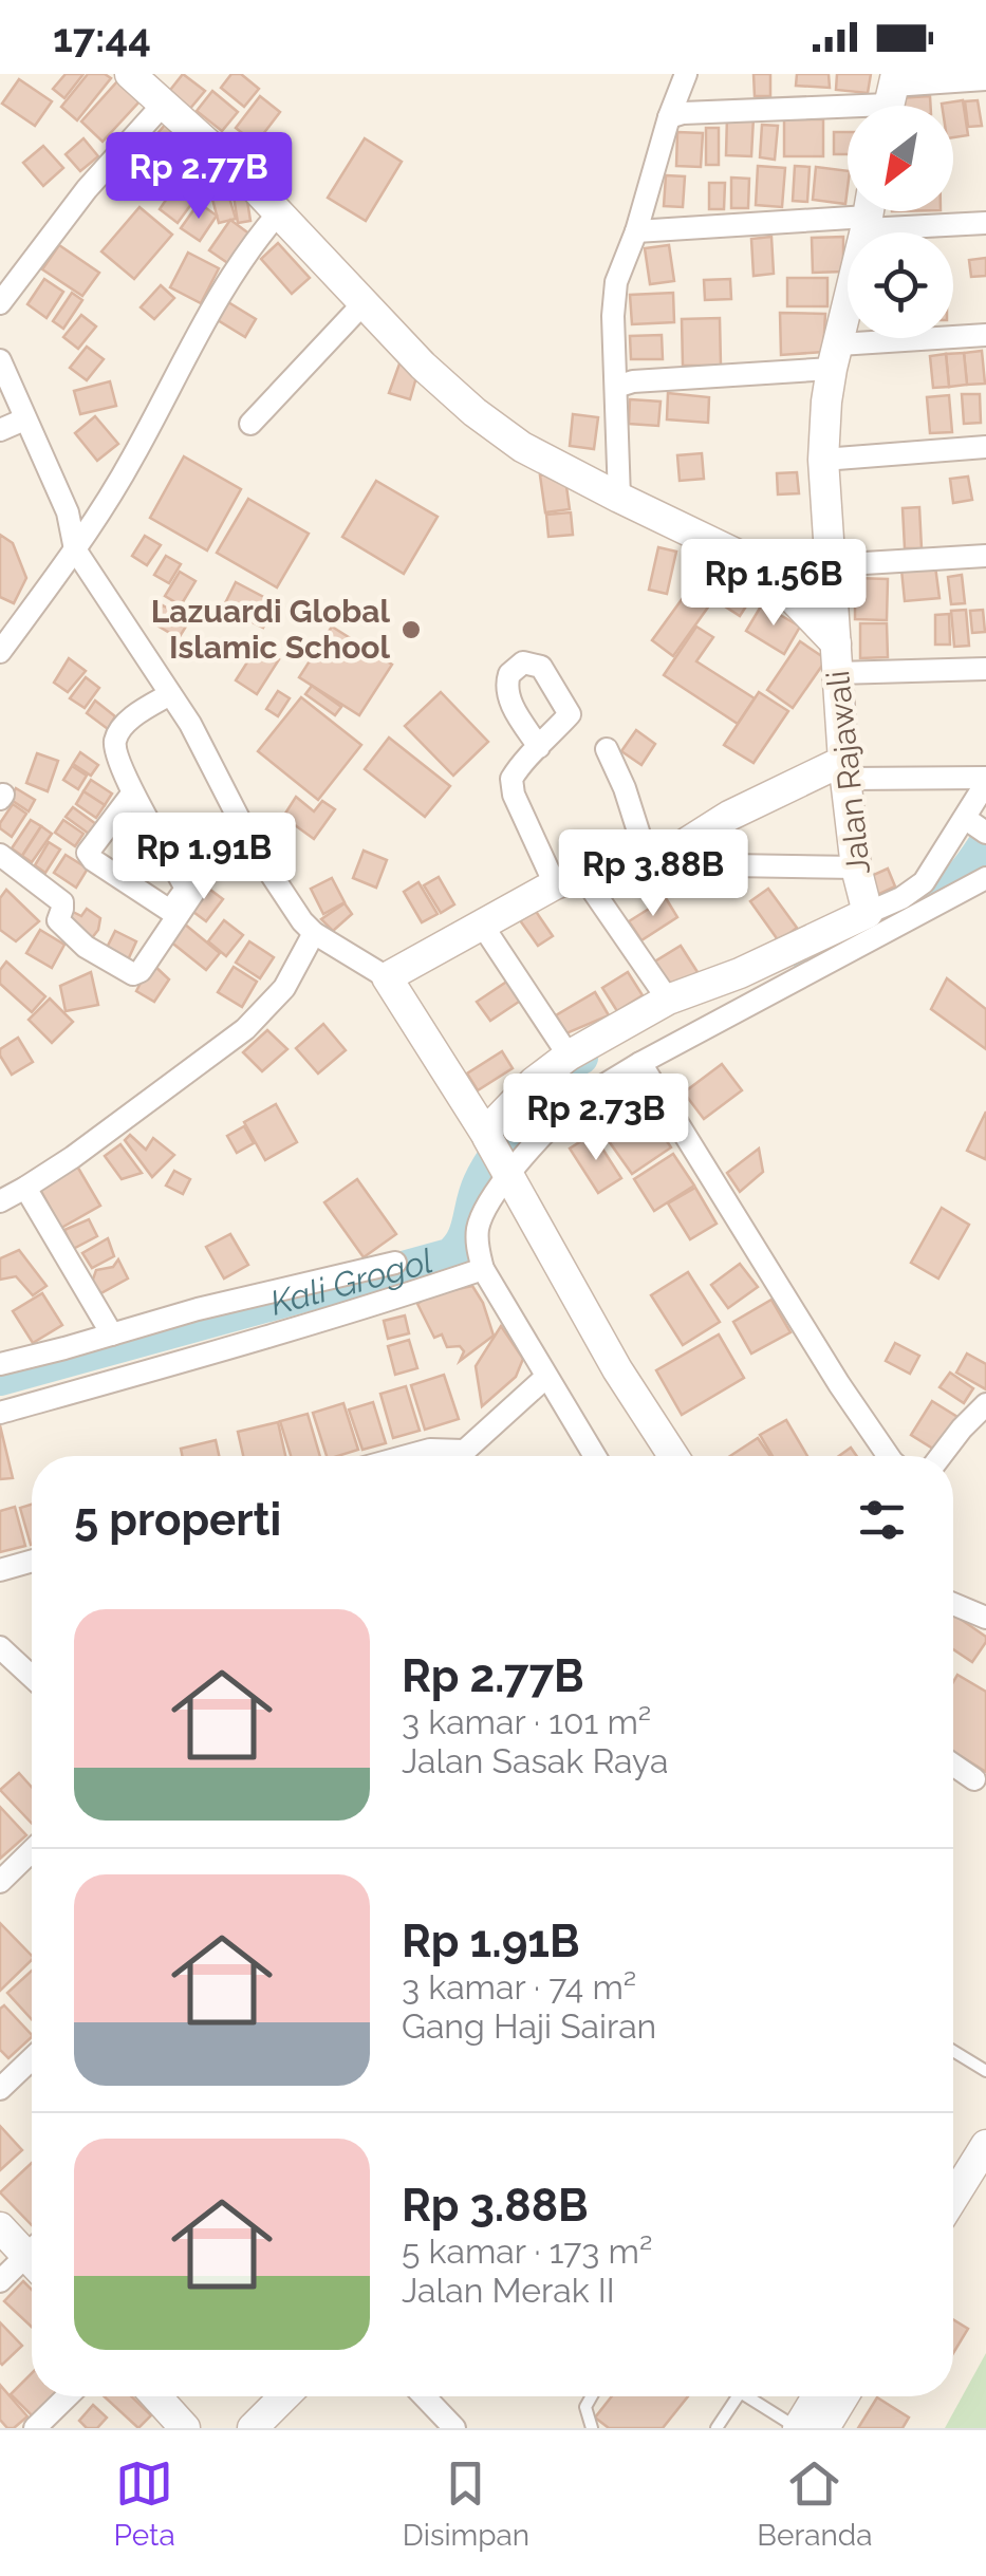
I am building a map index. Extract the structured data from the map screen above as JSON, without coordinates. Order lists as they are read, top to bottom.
{
  "streets": {
    "street": ["Jalan Rajawali"]
  },
  "water": ["Kali Grogol"],
  "places": ["Lazuardi Global Islamic School"],
  "north": "bottom left",
  "page": {
    "status": "17:44",
    "price": [
      "Rp 2.77B",
      "Rp 1.56B",
      "Rp 1.91B",
      "Rp 3.88B",
      "Rp 2.73B"
    ],
    "heading": "5 properti",
    "list": [
      {
        "name": "Rp 2.77B",
        "note": "3 kamar · 101 m² · Jalan Sasak Raya"
      },
      {
        "name": "Rp 1.91B",
        "note": "3 kamar · 74 m² · Gang Haji Sairan"
      },
      {
        "name": "Rp 3.88B",
        "note": "5 kamar · 173 m² · Jalan Merak II"
      }
    ],
    "tabs": ["Peta", "Disimpan", "Beranda"]
  }
}
